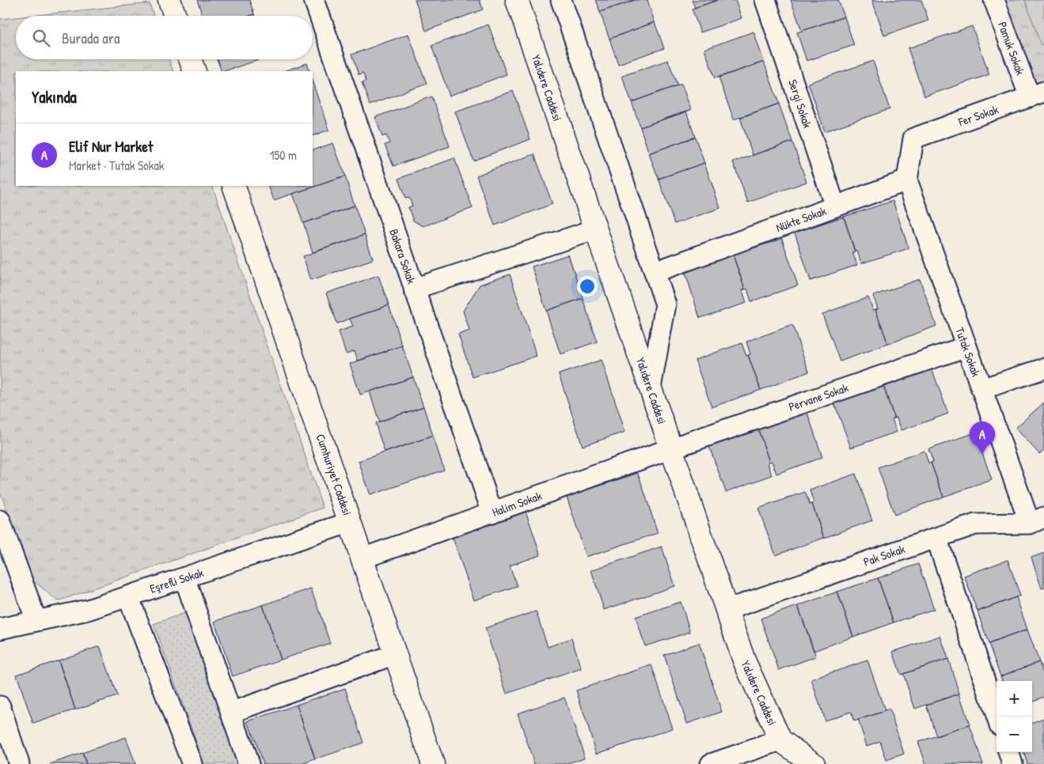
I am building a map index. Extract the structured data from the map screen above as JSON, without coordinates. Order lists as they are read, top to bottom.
{
  "streets": {
    "street": [
      "Pamuk Sokak",
      "Yalıdere Caddesi",
      "Sergi Sokak",
      "Fer Sokak",
      "Nükte Sokak",
      "Bakara Sokak",
      "Tutak Sokak",
      "Pervane Sokak",
      "Cumhuriyet Caddesi",
      "Halim Sokak",
      "Pak Sokak",
      "Eşrefli Sokak"
    ]
  },
  "crossings": [
    ["Pamuk Sokak", "Fer Sokak"],
    ["Yalıdere Caddesi", "Pervane Sokak"],
    ["Yalıdere Caddesi", "Halim Sokak"],
    ["Yalıdere Caddesi", "Pak Sokak"],
    ["Sergi Sokak", "Nükte Sokak"],
    ["Fer Sokak", "Nükte Sokak"],
    ["Fer Sokak", "Tutak Sokak"],
    ["Nükte Sokak", "Tutak Sokak"],
    ["Bakara Sokak", "Halim Sokak"],
    ["Tutak Sokak", "Pervane Sokak"],
    ["Tutak Sokak", "Pak Sokak"],
    ["Pervane Sokak", "Halim Sokak"],
    ["Cumhuriyet Caddesi", "Halim Sokak"],
    ["Cumhuriyet Caddesi", "Eşrefli Sokak"]
  ],
  "page": {
    "search": "Burada ara",
    "heading": "Yakında",
    "list": [
      {
        "mark": "A",
        "name": "Elif Nur Market",
        "note": "Market · Tutak Sokak",
        "value": "150 m"
      }
    ],
    "pins": "A",
    "map_buttons": ["+", "−"]
  }
}
